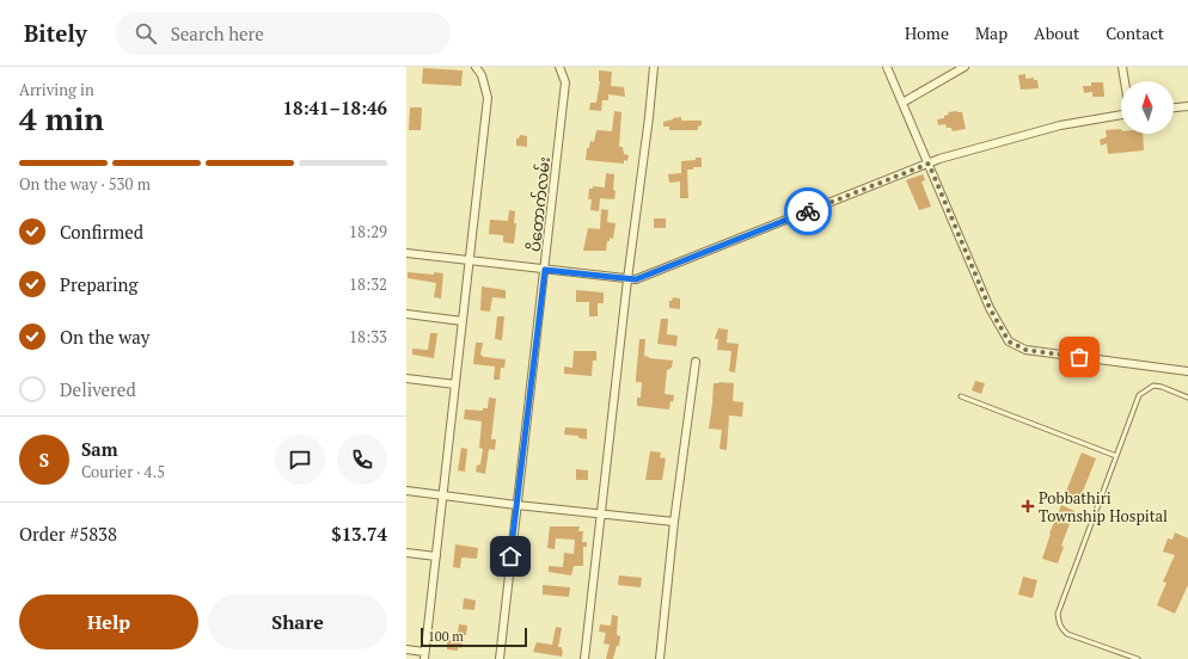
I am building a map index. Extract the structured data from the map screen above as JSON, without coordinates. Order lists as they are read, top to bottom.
{
  "streets": {
    "street": ["ပိတောက်လမ်း"]
  },
  "places": {
    "health": ["Pobbathiri Township Hospital"]
  },
  "scale_bar": "100 m",
  "north": "top",
  "page": {
    "header": "Bitely",
    "search": "Search here",
    "nav": [
      "Home",
      "Map",
      "About",
      "Contact"
    ],
    "heading": ["4 min", "Arriving in", "18:41–18:46"],
    "panel": [
      "Sam",
      "Courier · 4.5",
      "Order #5838",
      "$13.74"
    ],
    "bar": "On the way · 530 m",
    "list": [
      ["Confirmed", "18:29"],
      ["Preparing", "18:32"],
      ["On the way", "18:33"],
      "Delivered"
    ],
    "round": "S",
    "buttons": ["Help", "Share"],
    "scale": "100 m"
  }
}
